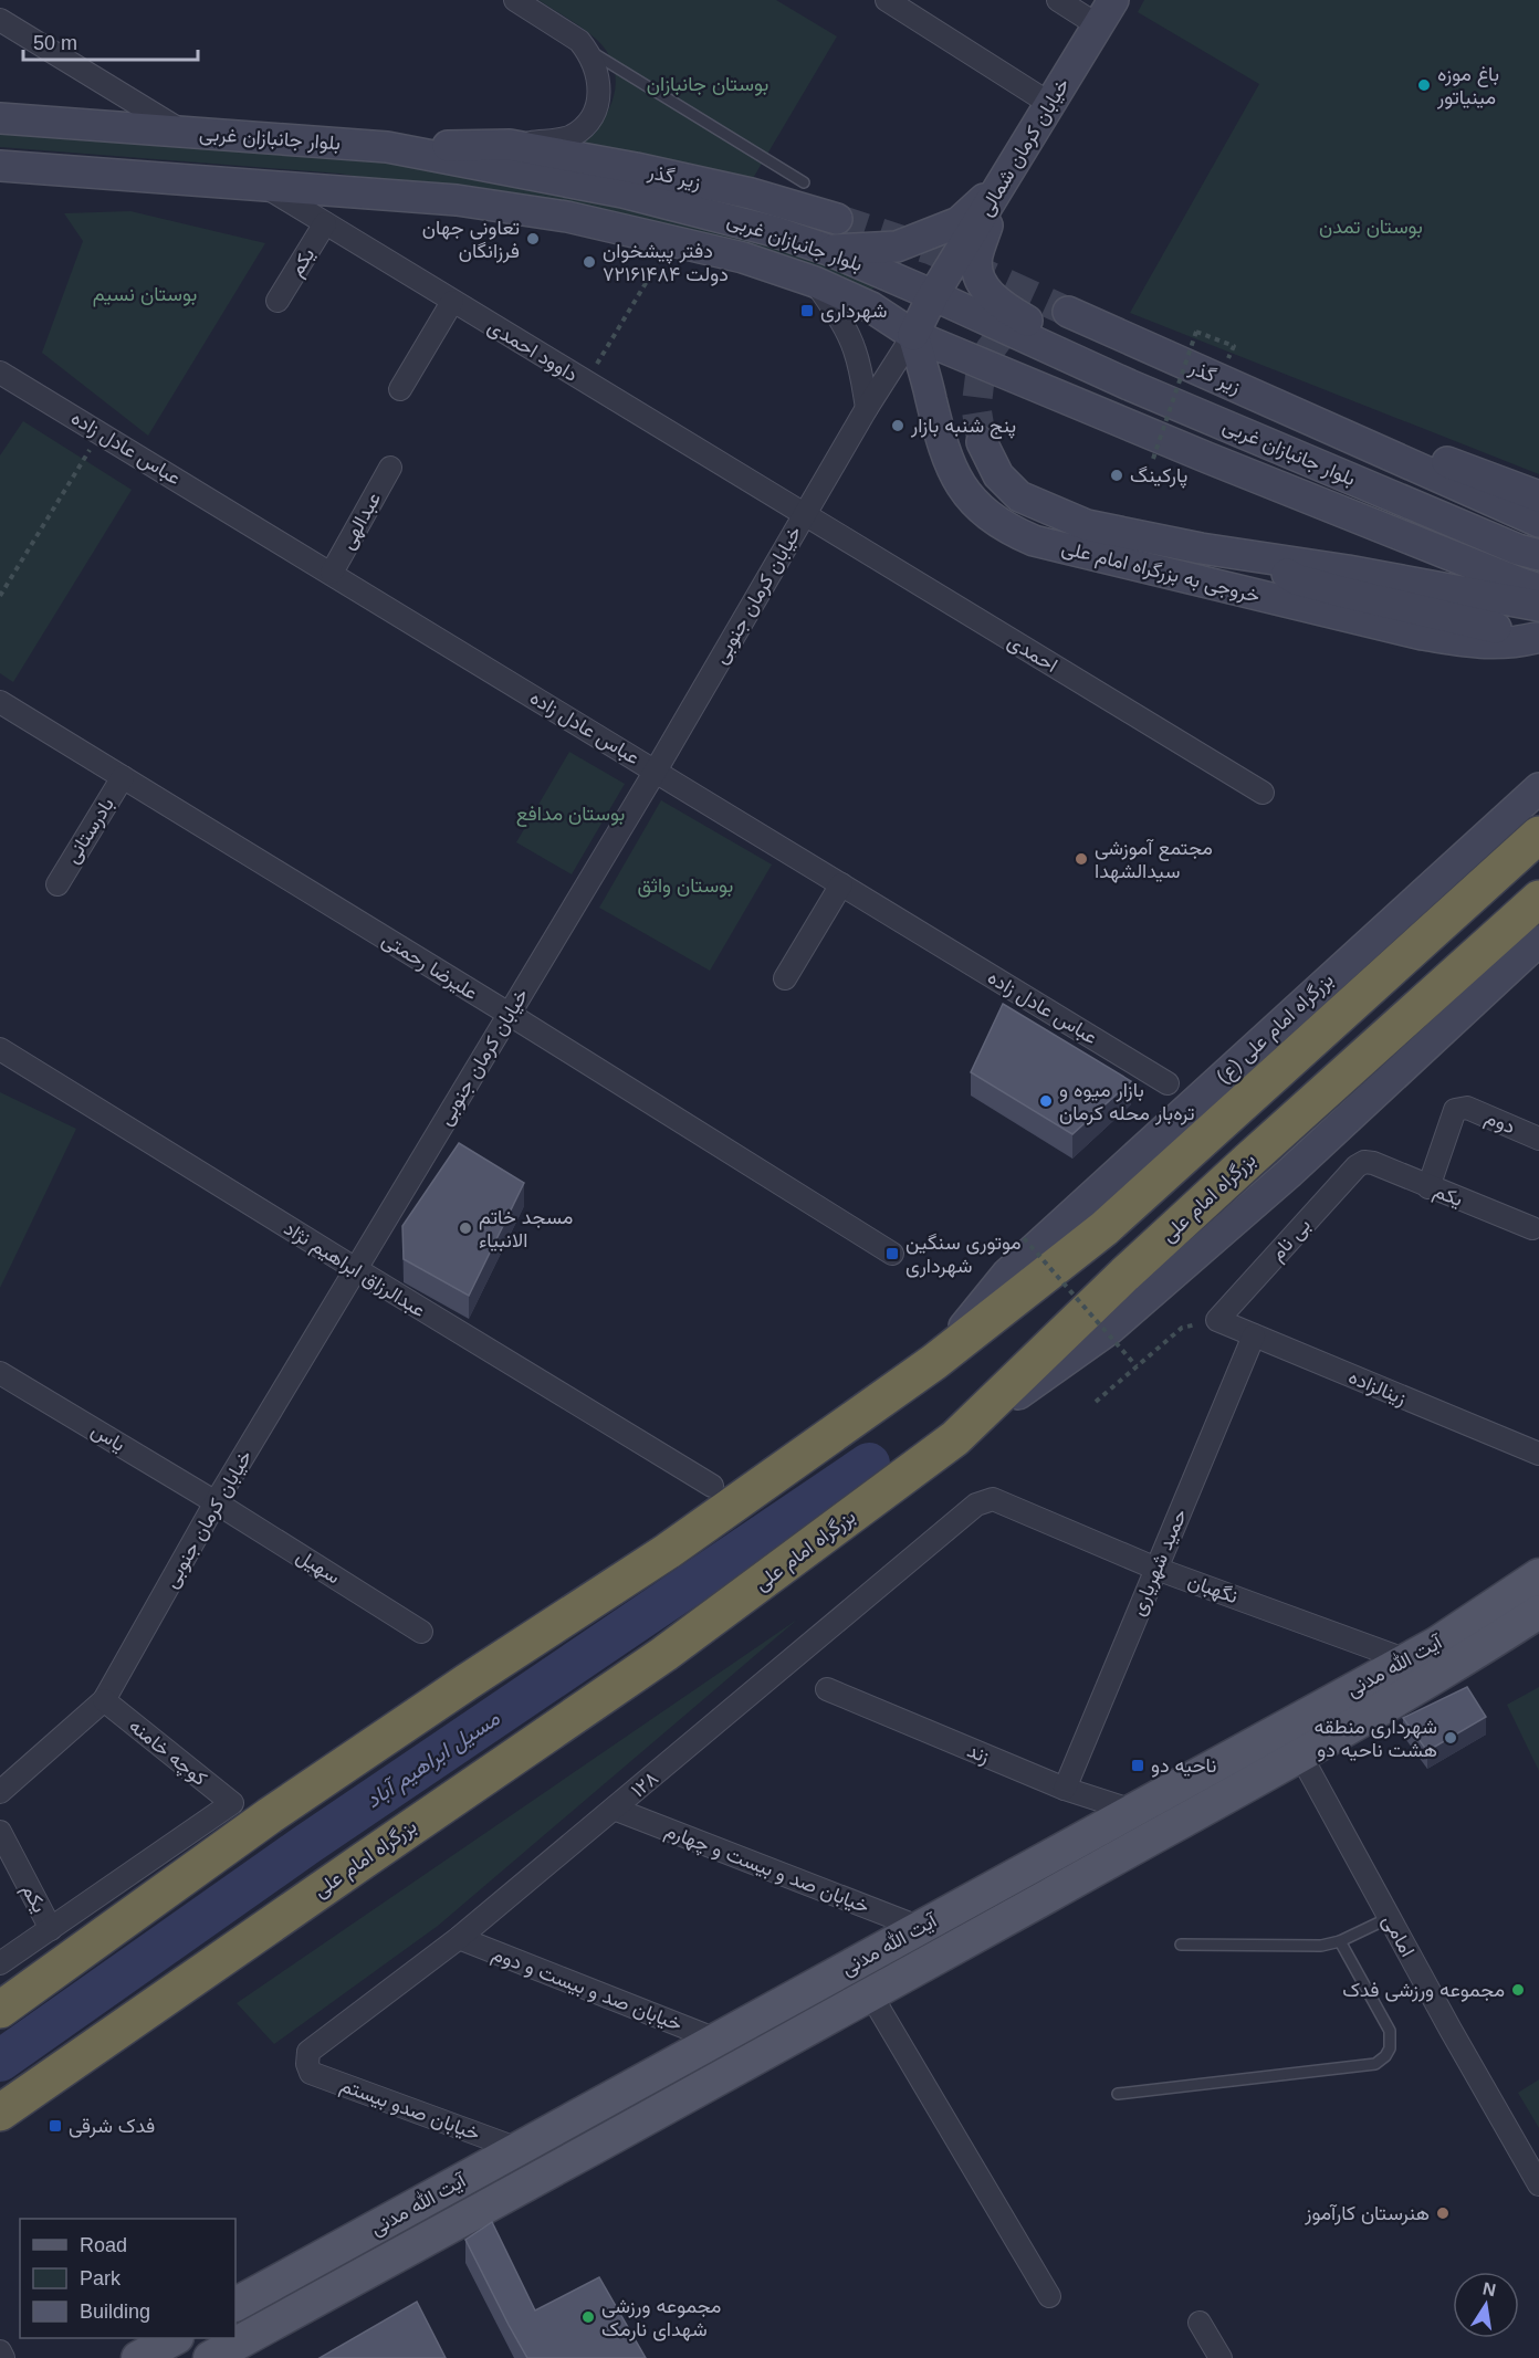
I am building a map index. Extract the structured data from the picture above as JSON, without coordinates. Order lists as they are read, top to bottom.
{
  "streets": {
    "highway": ["بزرگراه امام علی"],
    "main road": [
      "بلوار جانبازان غربی",
      "خیابان کرمان شمالی",
      "زیر گذر",
      "خروجی به بزرگراه امام علی",
      "خیابان کرمان جنوبی",
      "بزرگراه امام علی (ع)",
      "آیت الله مدنی"
    ],
    "street": [
      "یکم",
      "داوود احمدی",
      "عباس عادل زاده",
      "عبدالهی",
      "احمدی",
      "بادرستانی",
      "علیرضا رحمتی",
      "دوم",
      "بی نام",
      "عبدالرزاق ابراهیم نژاد",
      "زینالزاده",
      "یاس",
      "حمید شهریاری",
      "سهیل",
      "نگهبان",
      "کوچه خامنه",
      "زند",
      "۱۲۸",
      "خیابان صد و بیست و چهارم",
      "امامی",
      "خیابان صد و بیست و دوم",
      "خیابان صدو بیستم"
    ]
  },
  "crossings": [
    ["بلوار جانبازان غربی", "خیابان کرمان شمالی"],
    ["بلوار جانبازان غربی", "زیر گذر"],
    ["بلوار جانبازان غربی", "داوود احمدی"],
    ["بلوار جانبازان غربی", "خروجی به بزرگراه امام علی"],
    ["بلوار جانبازان غربی", "خیابان کرمان جنوبی"],
    ["خیابان کرمان شمالی", "خیابان کرمان جنوبی"],
    ["یکم", "داوود احمدی"],
    ["یکم", "دوم"],
    ["یکم", "بی نام"],
    ["یکم", "کوچه خامنه"],
    ["داوود احمدی", "خیابان کرمان جنوبی"],
    ["داوود احمدی", "احمدی"],
    ["عباس عادل زاده", "عبدالهی"],
    ["عباس عادل زاده", "خیابان کرمان جنوبی"],
    ["خروجی به بزرگراه امام علی", "خیابان کرمان جنوبی"],
    ["خیابان کرمان جنوبی", "احمدی"],
    ["خیابان کرمان جنوبی", "علیرضا رحمتی"],
    ["خیابان کرمان جنوبی", "عبدالرزاق ابراهیم نژاد"],
    ["خیابان کرمان جنوبی", "یاس"],
    ["خیابان کرمان جنوبی", "سهیل"],
    ["خیابان کرمان جنوبی", "کوچه خامنه"],
    ["بادرستانی", "علیرضا رحمتی"],
    ["بی نام", "زینالزاده"],
    ["زینالزاده", "حمید شهریاری"],
    ["یاس", "سهیل"],
    ["حمید شهریاری", "نگهبان"],
    ["حمید شهریاری", "زند"],
    ["نگهبان", "آیت الله مدنی"],
    ["نگهبان", "۱۲۸"],
    ["آیت الله مدنی", "زند"],
    ["آیت الله مدنی", "خیابان صد و بیست و چهارم"],
    ["آیت الله مدنی", "امامی"],
    ["آیت الله مدنی", "خیابان صد و بیست و دوم"],
    ["آیت الله مدنی", "خیابان صدو بیستم"],
    ["۱۲۸", "خیابان صد و بیست و چهارم"],
    ["۱۲۸", "خیابان صد و بیست و دوم"],
    ["۱۲۸", "خیابان صدو بیستم"]
  ],
  "water": ["مسیل ابراهیم آباد"],
  "parks": [
    "بوستان جانبازان",
    "بوستان تمدن",
    "بوستان نسیم",
    "بوستان مدافع",
    "بوستان واثق"
  ],
  "places": {
    "other": [
      "باغ موزه مینیاتور",
      "تعاونی جهان فرزانگان",
      "دفتر پیشخوان دولت ۷۲۱۶۱۴۸۴",
      "پنج شنبه بازار",
      "پارکینگ",
      "مجتمع آموزشی سیدالشهدا",
      "بازار میوه و تره‌بار محله کرمان",
      "مسجد خاتم الانبیاء",
      "شهرداری منطقه هشت ناحیه دو",
      "مجموعه ورزشی فدک",
      "هنرستان کارآموز",
      "مجموعه ورزشی شهدای نارمک"
    ],
    "transit": [
      "شهرداری",
      "موتوری سنگین شهرداری",
      "ناحیه دو",
      "فدک شرقی"
    ]
  },
  "legend": ["Road", "Park", "Building"],
  "scale_bar": "50 m",
  "north": "top"
}
